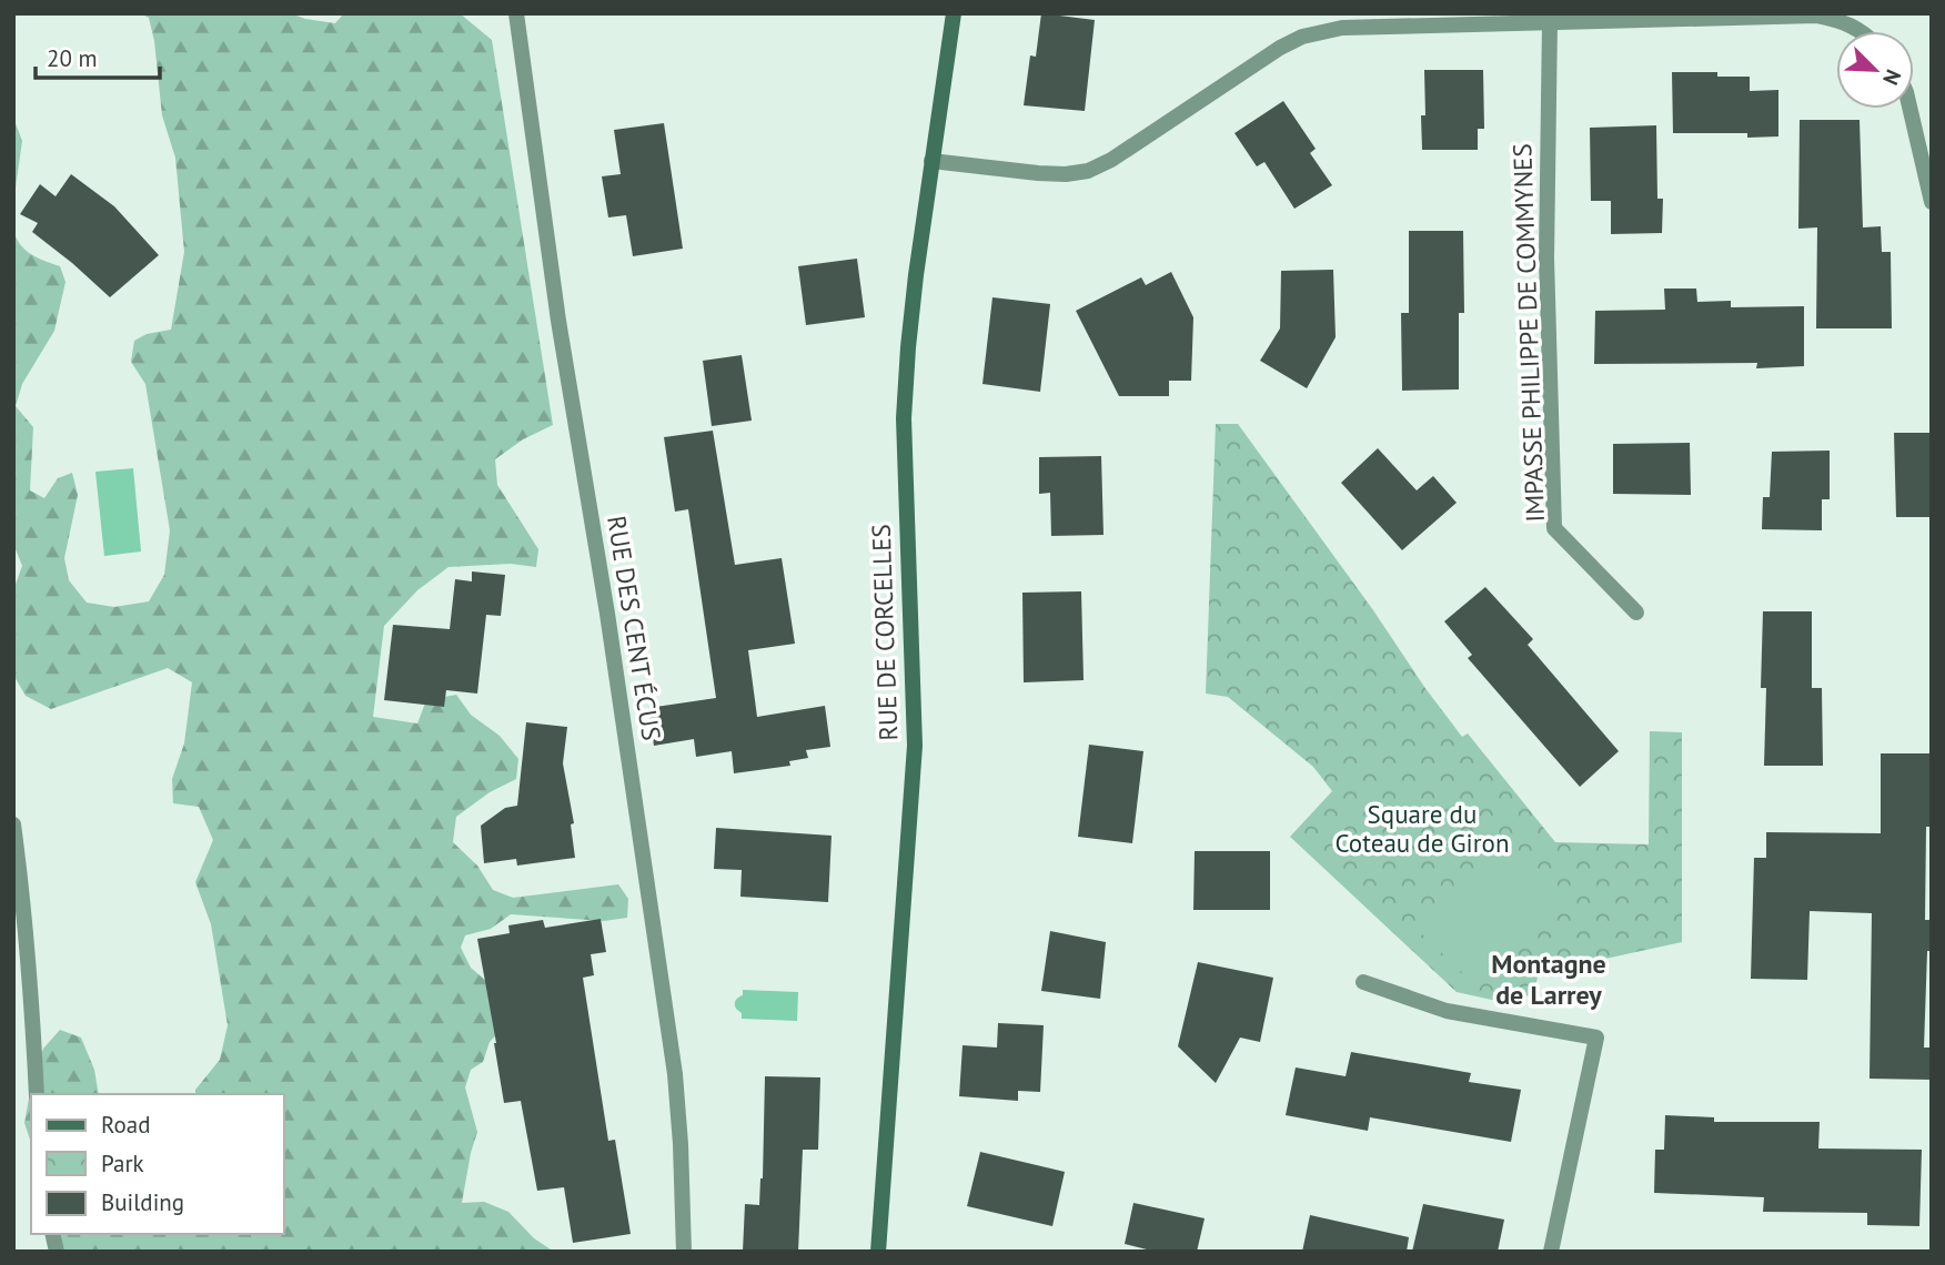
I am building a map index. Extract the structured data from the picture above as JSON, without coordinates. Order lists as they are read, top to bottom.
{
  "streets": {
    "main road": ["RUE DE CORCELLES"],
    "street": ["IMPASSE PHILIPPE DE COMMYNES", "RUE DES CENT ÉCUS"]
  },
  "districts": ["Montagne de Larrey"],
  "parks": ["Square du Coteau de Giron"],
  "legend": ["Road", "Park", "Building"],
  "scale_bar": "20 m",
  "north": "bottom right"
}
